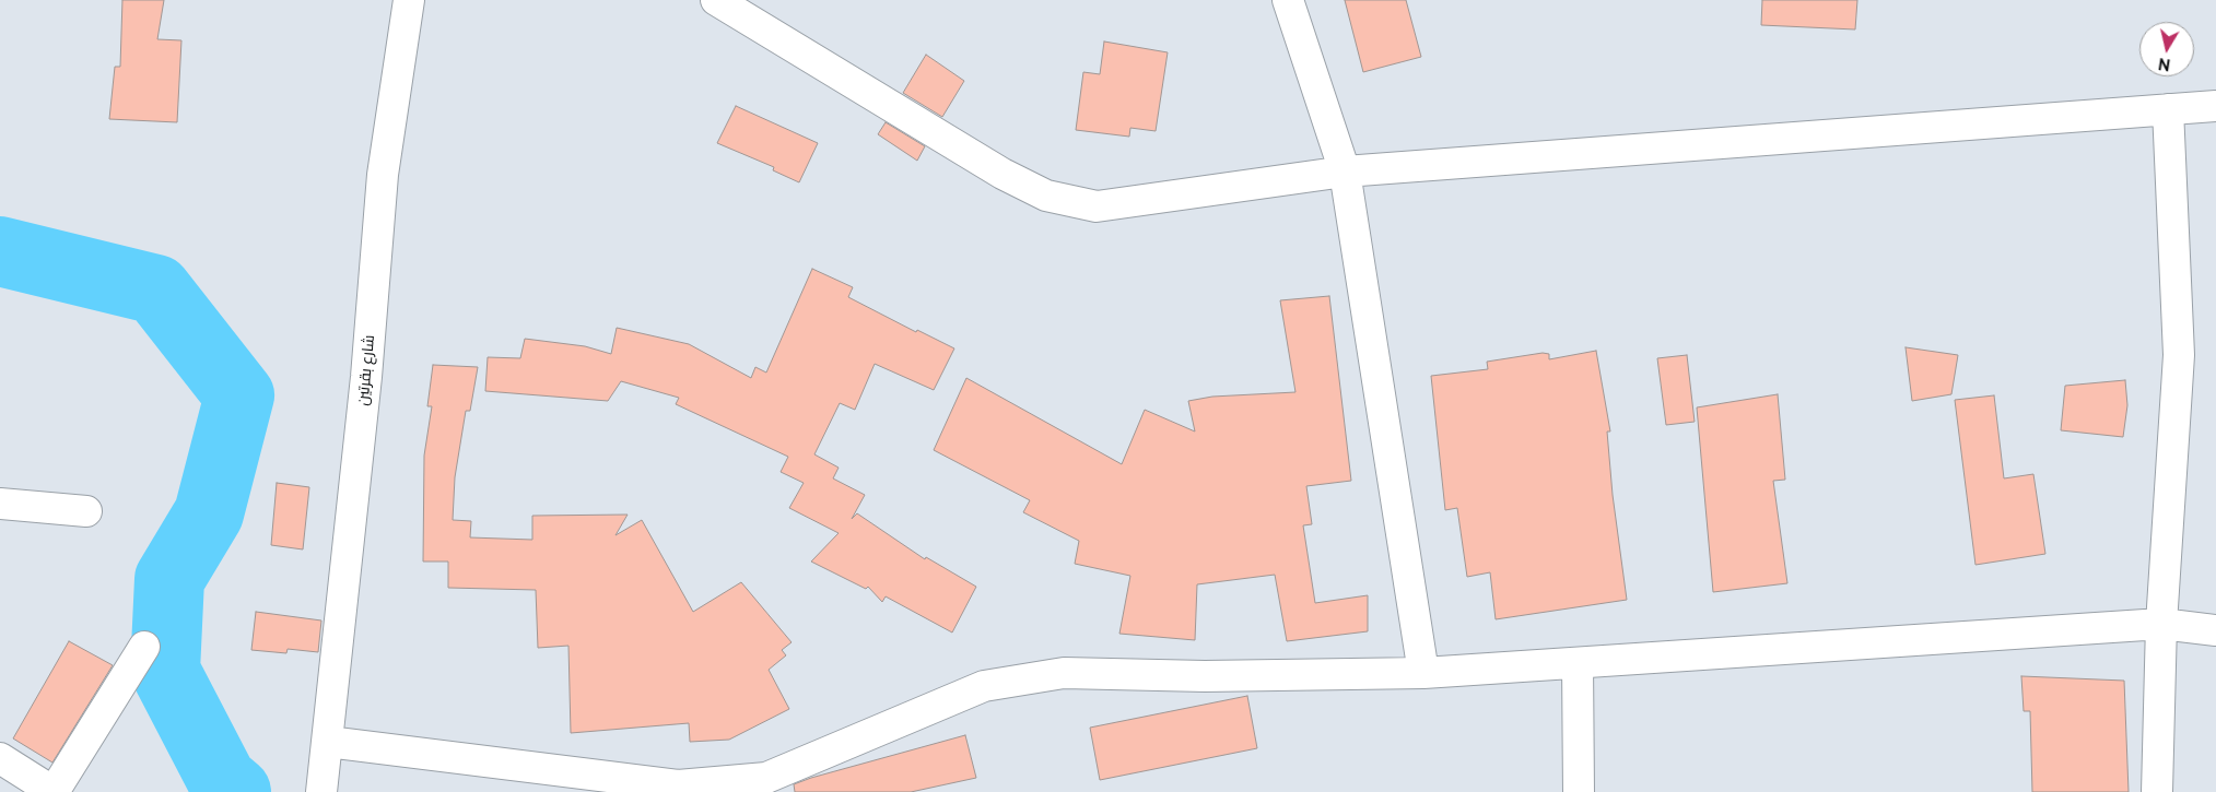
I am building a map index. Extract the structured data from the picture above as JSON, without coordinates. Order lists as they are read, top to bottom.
{
  "streets": {
    "street": ["شارع بقرتين"]
  },
  "north": "bottom"
}
